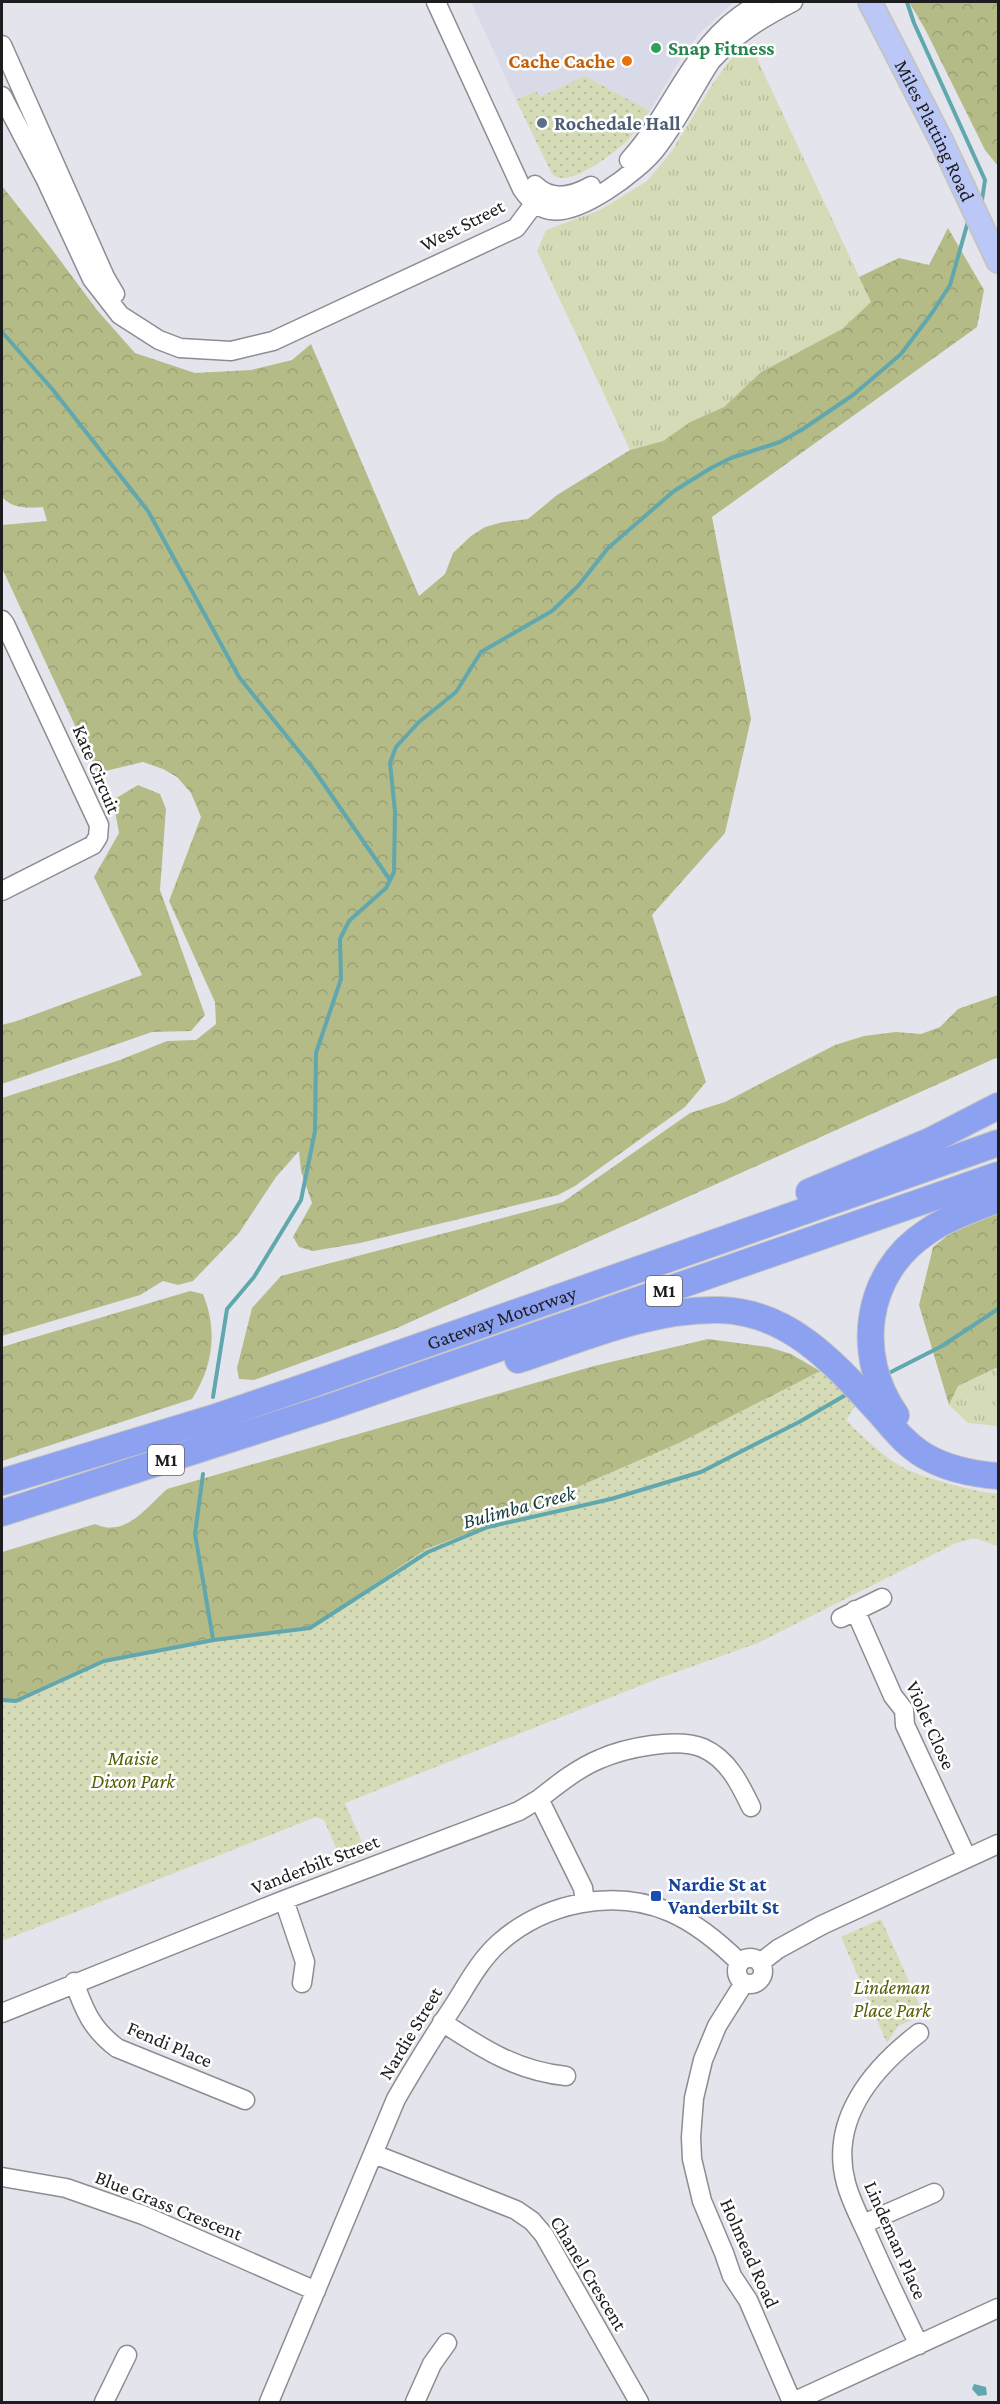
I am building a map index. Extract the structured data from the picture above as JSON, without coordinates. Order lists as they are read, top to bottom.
{
  "streets": {
    "highway": ["M1", "Gateway Motorway"],
    "main road": ["Miles Platting Road"],
    "street": [
      "West Street",
      "Kate Circuit",
      "Violet Close",
      "Vanderbilt Street",
      "Nardie Street",
      "Fendi Place",
      "Blue Grass Crescent",
      "Lindeman Place",
      "Holmead Road",
      "Chanel Crescent"
    ]
  },
  "crossings": [
    ["Violet Close", "Holmead Road"],
    ["Vanderbilt Street", "Fendi Place"],
    ["Nardie Street", "Blue Grass Crescent"],
    ["Nardie Street", "Holmead Road"],
    ["Nardie Street", "Chanel Crescent"]
  ],
  "water": ["Bulimba Creek"],
  "parks": ["Maisie Dixon Park", "Lindeman Place Park"],
  "places": {
    "other": ["Snap Fitness", "Cache Cache", "Rochedale Hall"],
    "transit": ["Nardie St at Vanderbilt St"]
  }
}
